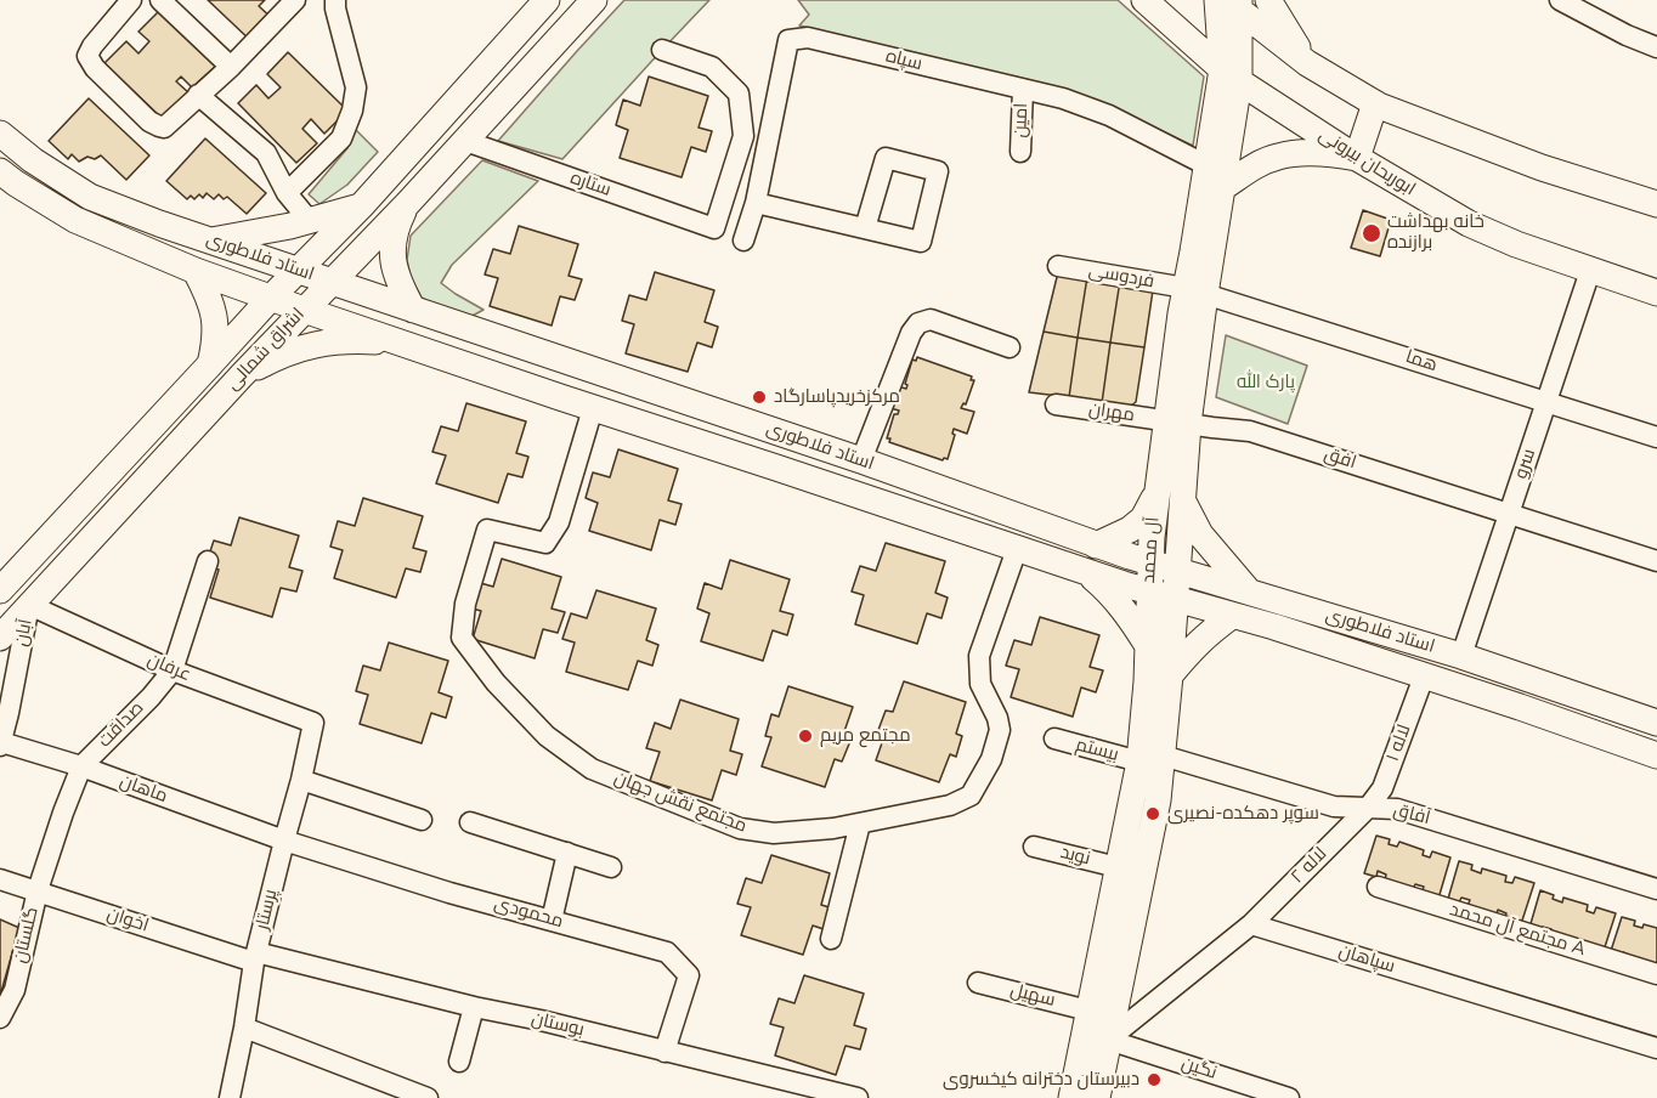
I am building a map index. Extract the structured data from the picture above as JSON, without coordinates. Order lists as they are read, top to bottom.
{
  "streets": {
    "main road": [
      "ابوریحان بیرونی",
      "استاد فلاطوری",
      "اشراق شمالی",
      "آل محمد"
    ],
    "street": [
      "سپاه",
      "امین",
      "ستاره",
      "فردوسی",
      "هما",
      "مهران",
      "افق",
      "سرو",
      "آبان",
      "عرفان",
      "صداقت",
      "لاله ۱",
      "بیستم",
      "ماهان",
      "مجتمع نقش جهان",
      "آفاق",
      "نوید",
      "لاله ۲",
      "پرستار",
      "محمودی",
      "اخوان",
      "مجتمع آل محمد A",
      "گلستان",
      "سپاهان",
      "سهیل",
      "بوستان",
      "نگین"
    ]
  },
  "crossings": [
    ["سپاه", "امین"],
    ["سپاه", "آل محمد"],
    ["ابوریحان بیرونی", "سرو"],
    ["ابوریحان بیرونی", "آل محمد"],
    ["ستاره", "اشراق شمالی"],
    ["استاد فلاطوری", "اشراق شمالی"],
    ["استاد فلاطوری", "سرو"],
    ["استاد فلاطوری", "آل محمد"],
    ["استاد فلاطوری", "لاله ۱"],
    ["استاد فلاطوری", "مجتمع نقش جهان"],
    ["فردوسی", "هما"],
    ["فردوسی", "آل محمد"],
    ["اشراق شمالی", "آبان"],
    ["اشراق شمالی", "عرفان"],
    ["هما", "سرو"],
    ["هما", "آل محمد"],
    ["مهران", "افق"],
    ["مهران", "آل محمد"],
    ["افق", "سرو"],
    ["افق", "آل محمد"],
    ["آل محمد", "بیستم"],
    ["آل محمد", "آفاق"],
    ["آل محمد", "نوید"],
    ["آل محمد", "سهیل"],
    ["آل محمد", "نگین"],
    ["آبان", "عرفان"],
    ["آبان", "ماهان"],
    ["عرفان", "صداقت"],
    ["عرفان", "پرستار"],
    ["صداقت", "ماهان"],
    ["صداقت", "اخوان"],
    ["صداقت", "گلستان"],
    ["لاله ۱", "آفاق"],
    ["لاله ۱", "لاله ۲"],
    ["بیستم", "آفاق"],
    ["ماهان", "پرستار"],
    ["ماهان", "محمودی"],
    ["آفاق", "لاله ۲"],
    ["لاله ۲", "سپاهان"],
    ["پرستار", "محمودی"],
    ["پرستار", "اخوان"],
    ["پرستار", "بوستان"],
    ["محمودی", "بوستان"],
    ["اخوان", "گلستان"],
    ["اخوان", "بوستان"]
  ],
  "parks": ["پارک الله"],
  "places": [
    "خانه بهداشت برازنده",
    "مرکزخریدپاسارگاد",
    "مجتمع مریم",
    "سوپر دهکده-نصیری",
    "دبیرستان دخترانه کیخسروی"
  ]
}
